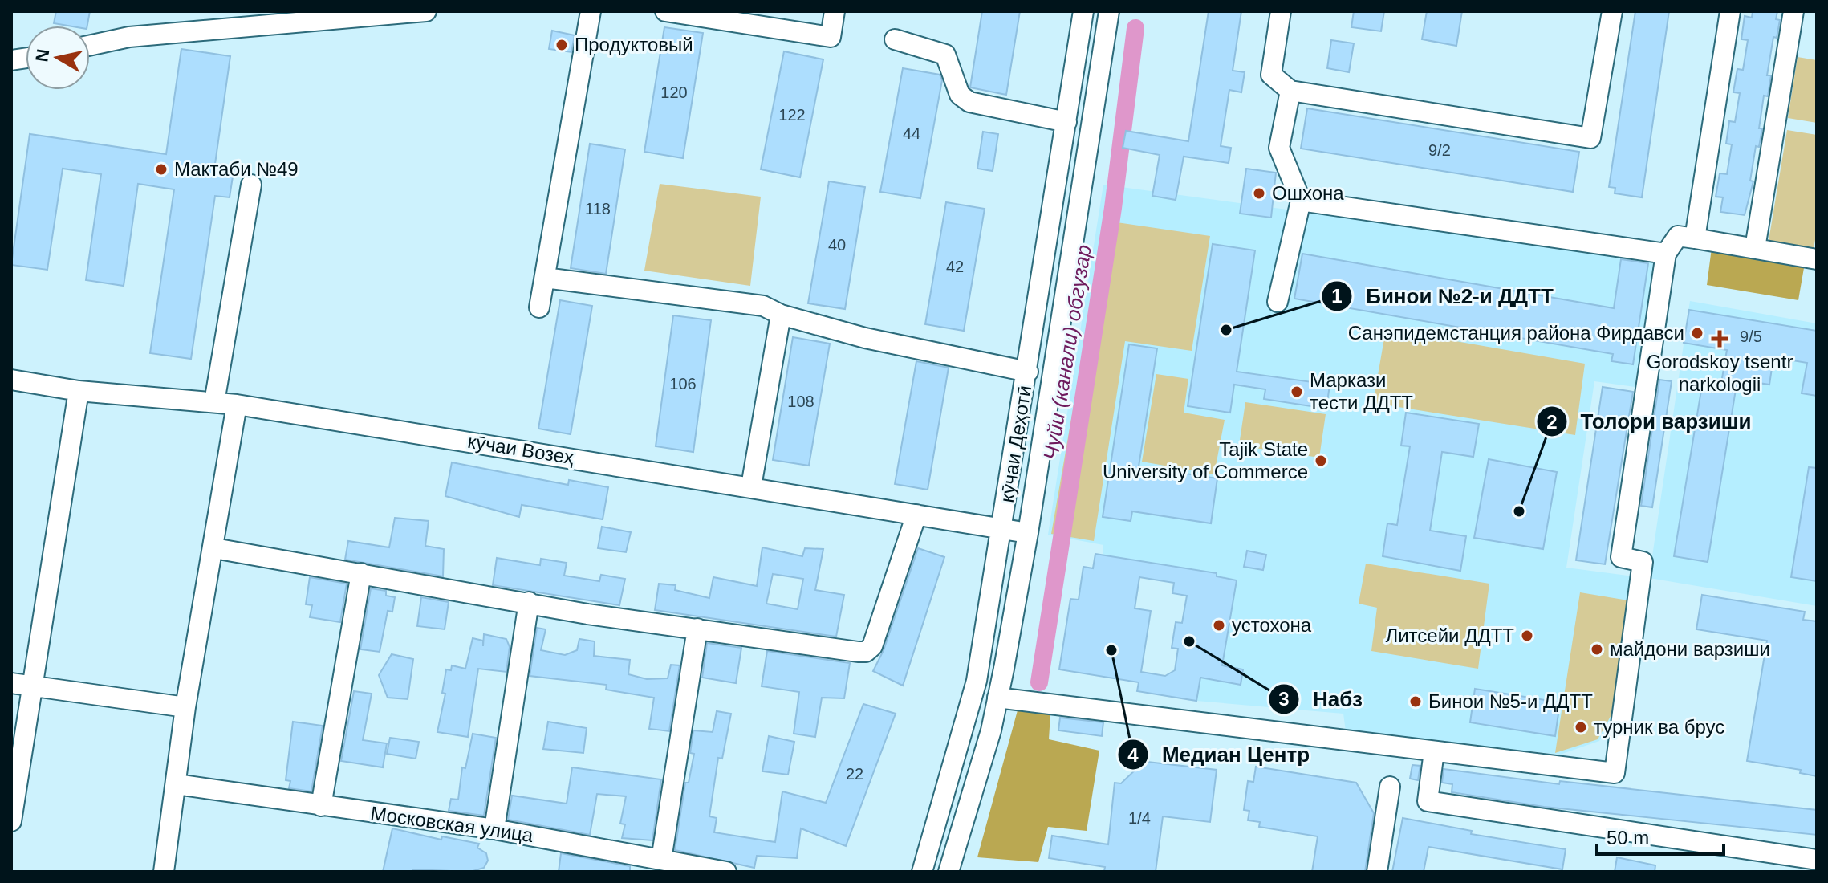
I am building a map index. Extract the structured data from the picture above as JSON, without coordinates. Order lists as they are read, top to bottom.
{
  "streets": {
    "street": ["кӯчаи Деҳотӣ", "кӯчаи Возеҳ", "Московская улица"]
  },
  "crossings": [
    ["кӯчаи Деҳотӣ", "кӯчаи Возеҳ"]
  ],
  "water": ["Чуйи (канали) обгузар"],
  "places": {
    "other": [
      "Продуктовый",
      "Мактаби №49",
      "Ошхона",
      "Бинои №2-и ДДТТ",
      "Санэпидемстанция района Фирдавси",
      "Маркази тести ДДТТ",
      "Tajik State University of Commerce",
      "Толори варзиши",
      "устохона",
      "Литсейи ДДТТ",
      "Набз",
      "майдони варзиши",
      "Медиан Центр",
      "Бинои №5-и ДДТТ",
      "турник ва брус"
    ],
    "health": ["Gorodskoy tsentr narkologii"]
  },
  "house_numbers": [
    "120",
    "122",
    "44",
    "9/2",
    "118",
    "40",
    "42",
    "9/5",
    "106",
    "108",
    "22",
    "1/4"
  ],
  "scale_bar": "50 m",
  "north": "left"
}
